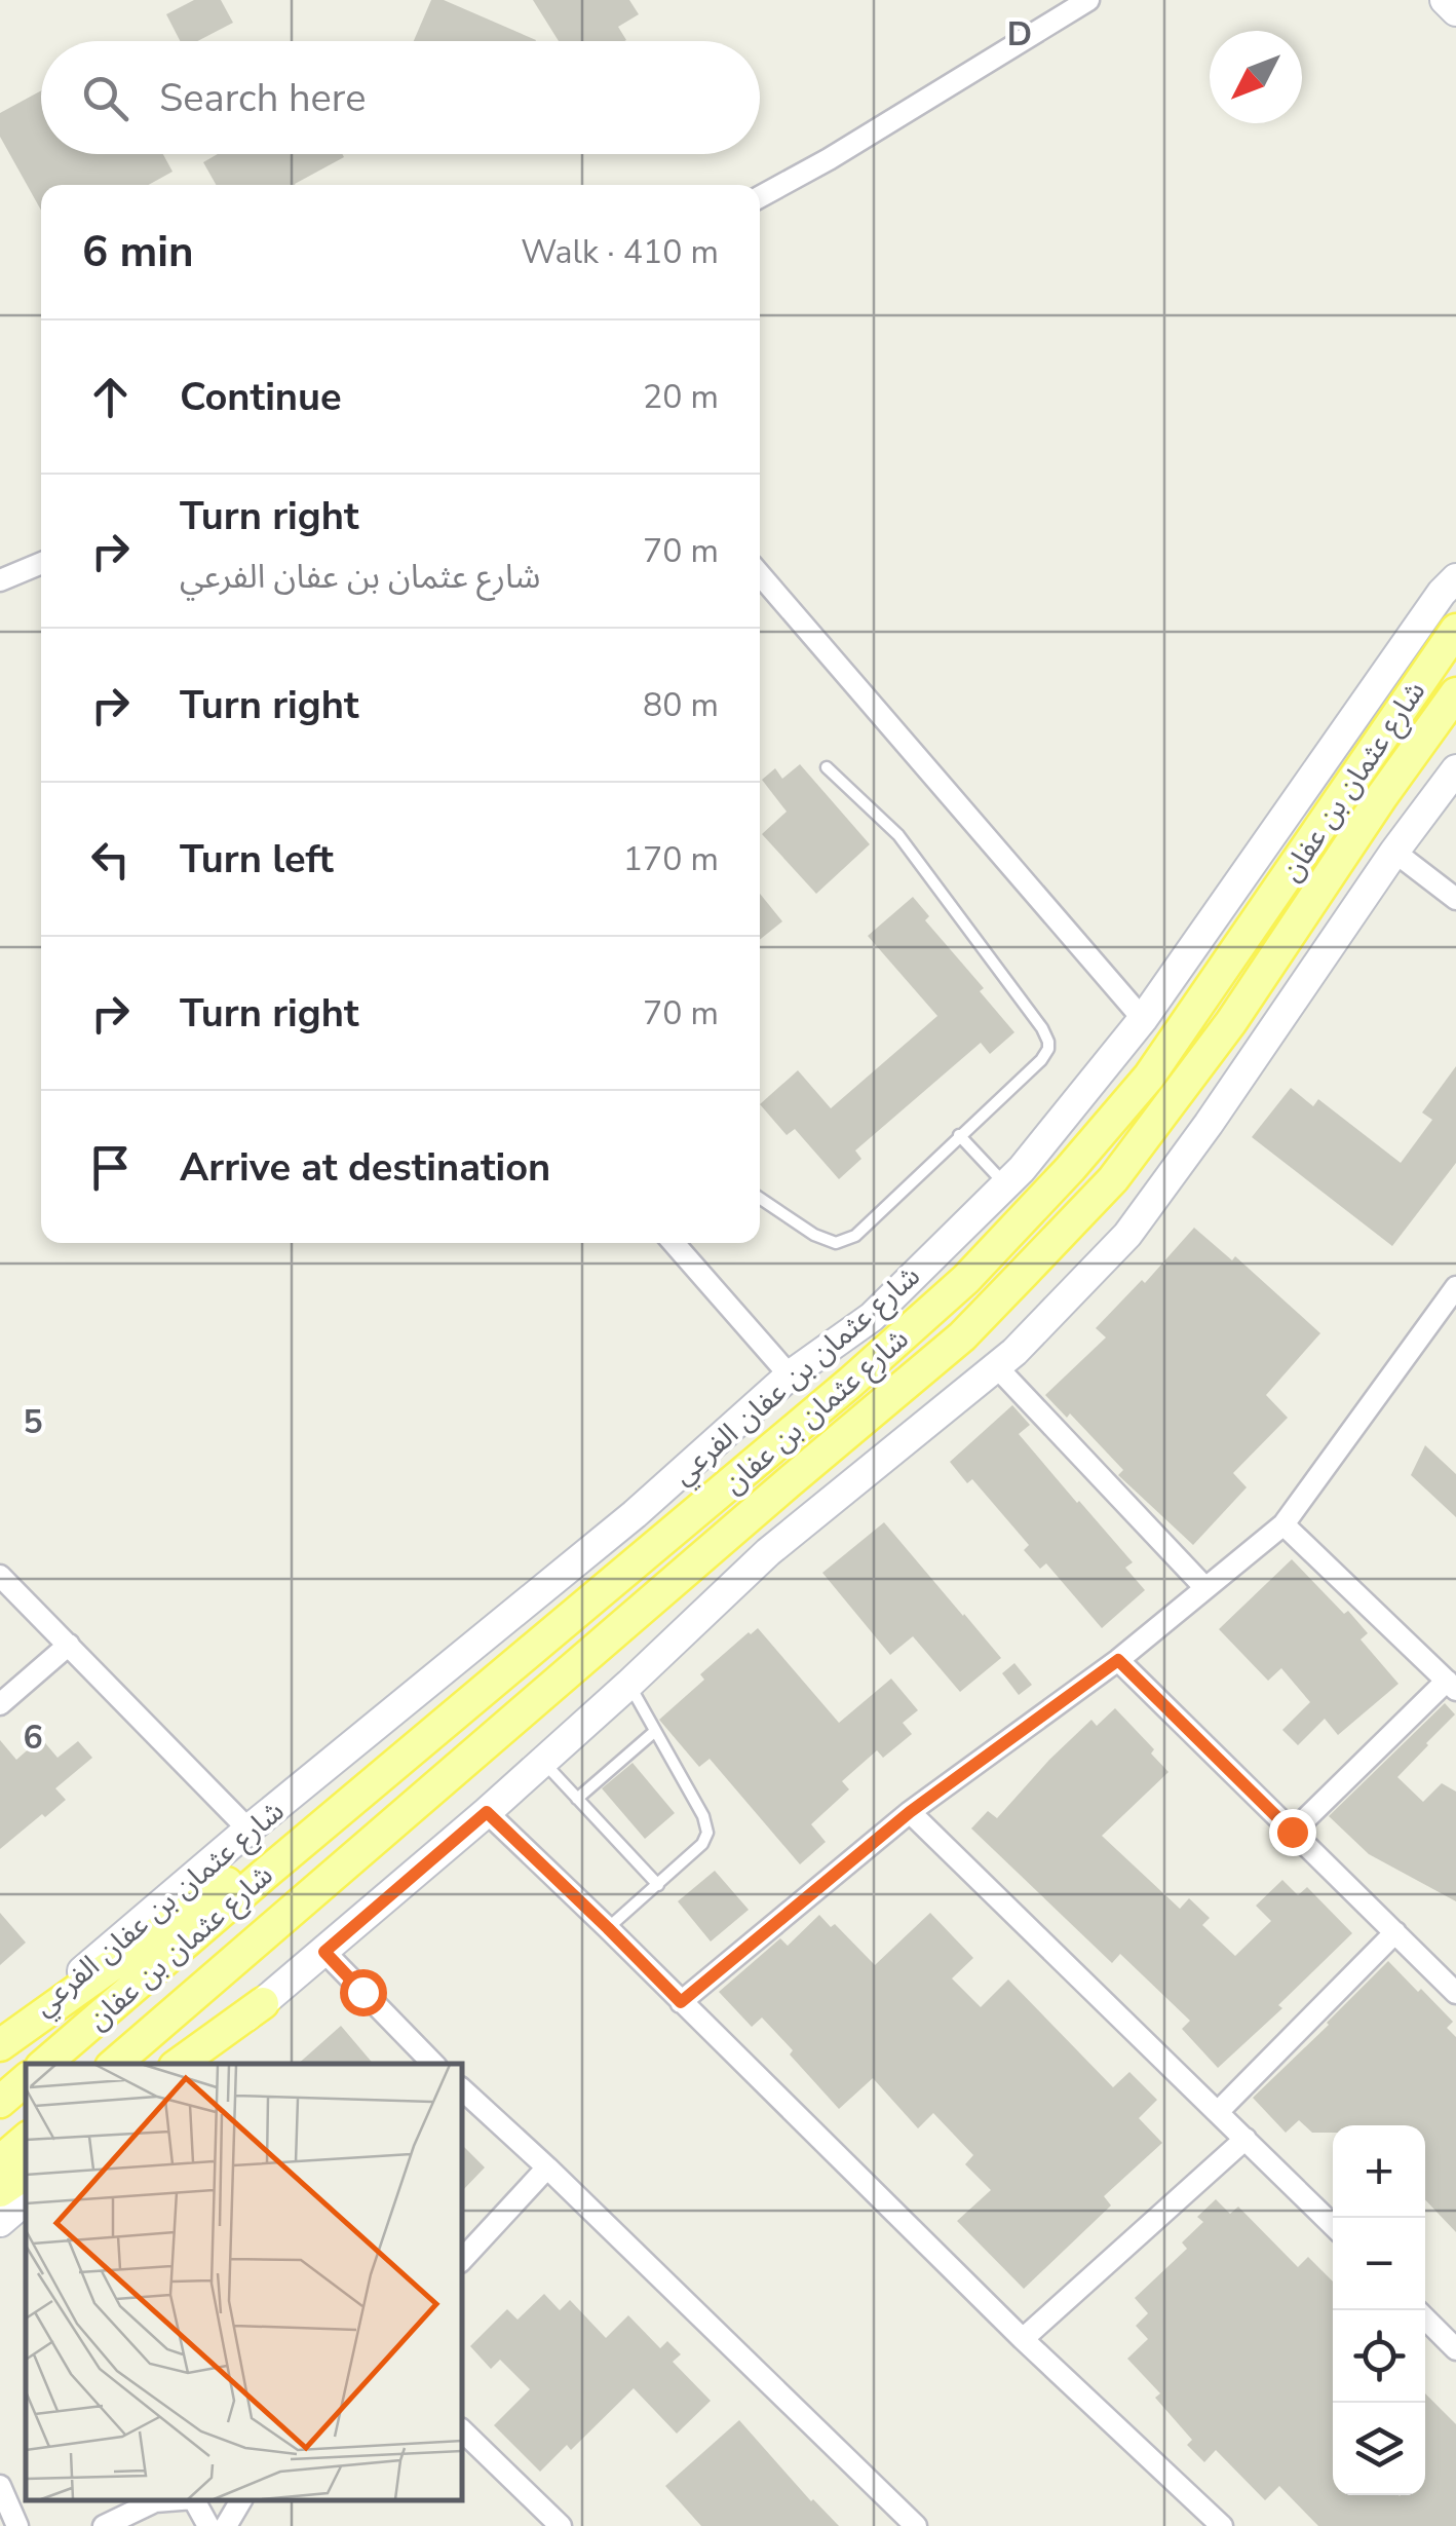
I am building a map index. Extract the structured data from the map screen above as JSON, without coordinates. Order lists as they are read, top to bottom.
{
  "streets": {
    "main road": ["شارع عثمان بن عفان", "شارع عثمان بن عفان الفرعي"]
  },
  "north": "bottom left",
  "page": {
    "search": "Search here",
    "heading": ["6 min", "Walk · 410 m"],
    "list": [
      ["Continue", "20 m"],
      ["Turn right", "شارع عثمان بن عفان الفرعي", "70 m"],
      ["Turn right", "80 m"],
      ["Turn left", "170 m"],
      ["Turn right", "70 m"],
      "Arrive at destination"
    ],
    "map_buttons": ["+", "−"]
  },
  "grid": {
    "columns": ["D"],
    "rows": ["5", "6"]
  }
}
